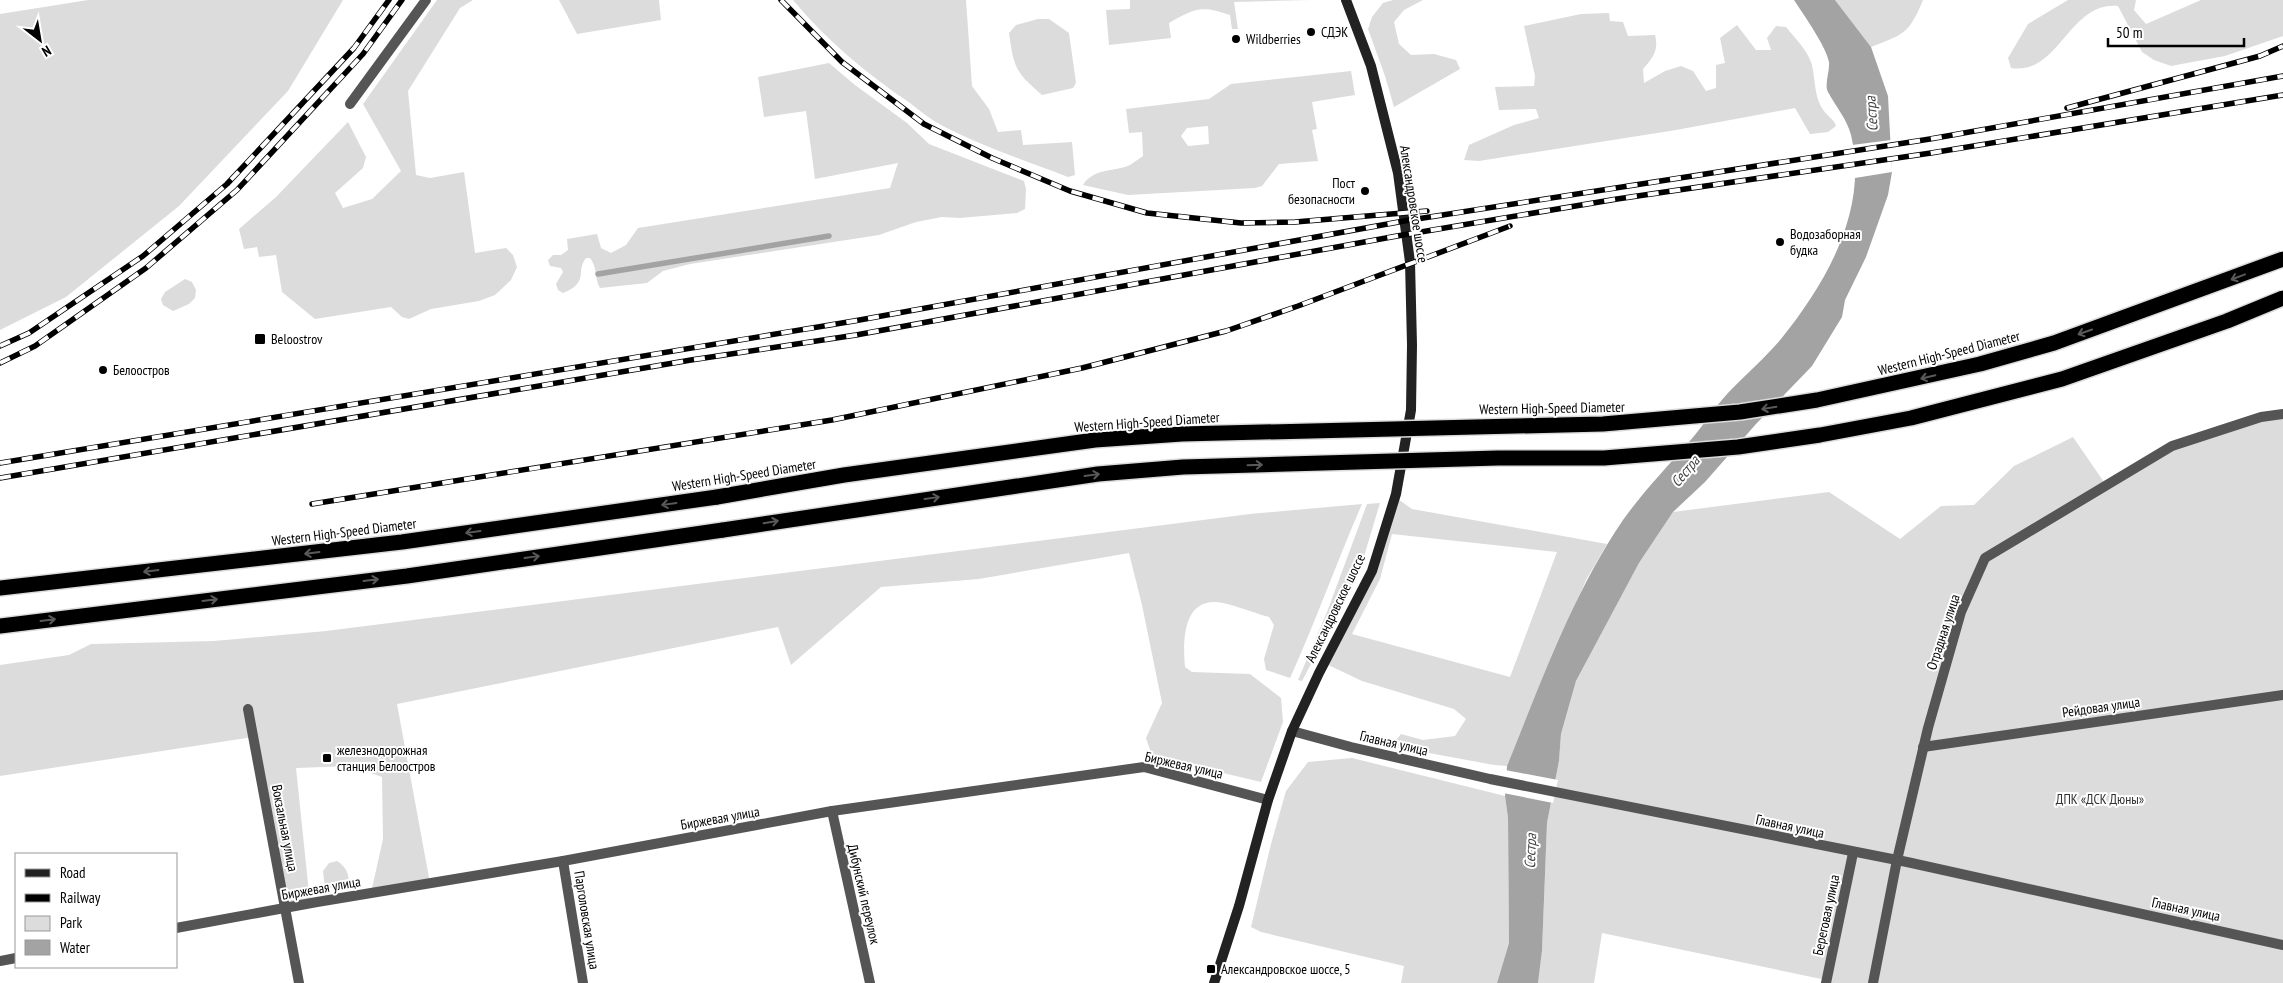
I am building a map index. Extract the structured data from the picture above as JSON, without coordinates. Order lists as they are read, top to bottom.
{
  "streets": {
    "highway": ["Western High-Speed Diameter"],
    "street": [
      "Александровское шоссе",
      "Отрадная улица",
      "Рейдовая улица",
      "Главная улица",
      "Биржевая улица",
      "Вокзальная улица",
      "Дибунский переулок",
      "Береговая улица",
      "Парголовская улица"
    ]
  },
  "crossings": [
    ["Александровское шоссе", "Главная улица"],
    ["Александровское шоссе", "Биржевая улица"],
    ["Отрадная улица", "Рейдовая улица"],
    ["Отрадная улица", "Главная улица"],
    ["Главная улица", "Береговая улица"],
    ["Биржевая улица", "Вокзальная улица"],
    ["Биржевая улица", "Дибунский переулок"],
    ["Биржевая улица", "Парголовская улица"]
  ],
  "water": ["Сестра"],
  "parks": ["ДПК «ДСК Дюны»"],
  "places": {
    "other": [
      "СДЭК",
      "Wildberries",
      "Пост безопасности",
      "Водозаборная будка",
      "Белоостров"
    ],
    "transit": ["Beloostrov", "железнодорожная станция Белоостров", "Александровское шоссе, 5"]
  },
  "legend": [
    "Road",
    "Railway",
    "Park",
    "Water"
  ],
  "scale_bar": "50 m",
  "north": "bottom right"
}
